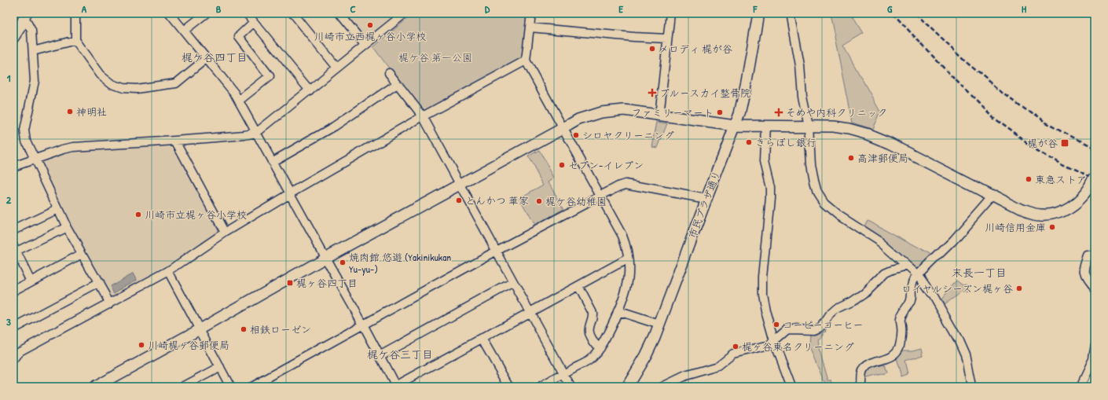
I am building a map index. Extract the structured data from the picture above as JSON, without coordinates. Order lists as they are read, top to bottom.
{
  "streets": {
    "street": ["市民プラザ通り"]
  },
  "districts": ["梶ケ谷四丁目", "末長一丁目", "梶ケ谷三丁目"],
  "parks": ["梶ケ谷 第一公園"],
  "places": {
    "other": [
      "川崎市立西梶ヶ谷小学校",
      "メロディ 梶が谷",
      "神明社",
      "ファミリーマート",
      "シロヤクリーニング",
      "きらぼし銀行",
      "高津郵便局",
      "セブン-イレブン",
      "東急ストア",
      "とんかつ 華家",
      "梶ケ谷幼稚園",
      "川崎市立梶ヶ谷小学校",
      "川崎信用金庫",
      "焼肉館 悠遊 (Yakinikukan Yu-yu-)",
      "ロイヤルシーズン梶ヶ谷",
      "コーピーコーヒー",
      "相鉄ローゼン",
      "川崎梶ヶ谷郵便局",
      "梶ヶ谷東名クリーニング"
    ],
    "health": ["ブルースカイ整骨院", "そめや内科クリニック"],
    "transit": ["梶が谷", "梶ヶ谷四丁目"]
  },
  "grid": {
    "columns": [
      "A",
      "B",
      "C",
      "D",
      "E",
      "F",
      "G",
      "H"
    ],
    "rows": ["1", "2", "3"]
  }
}
